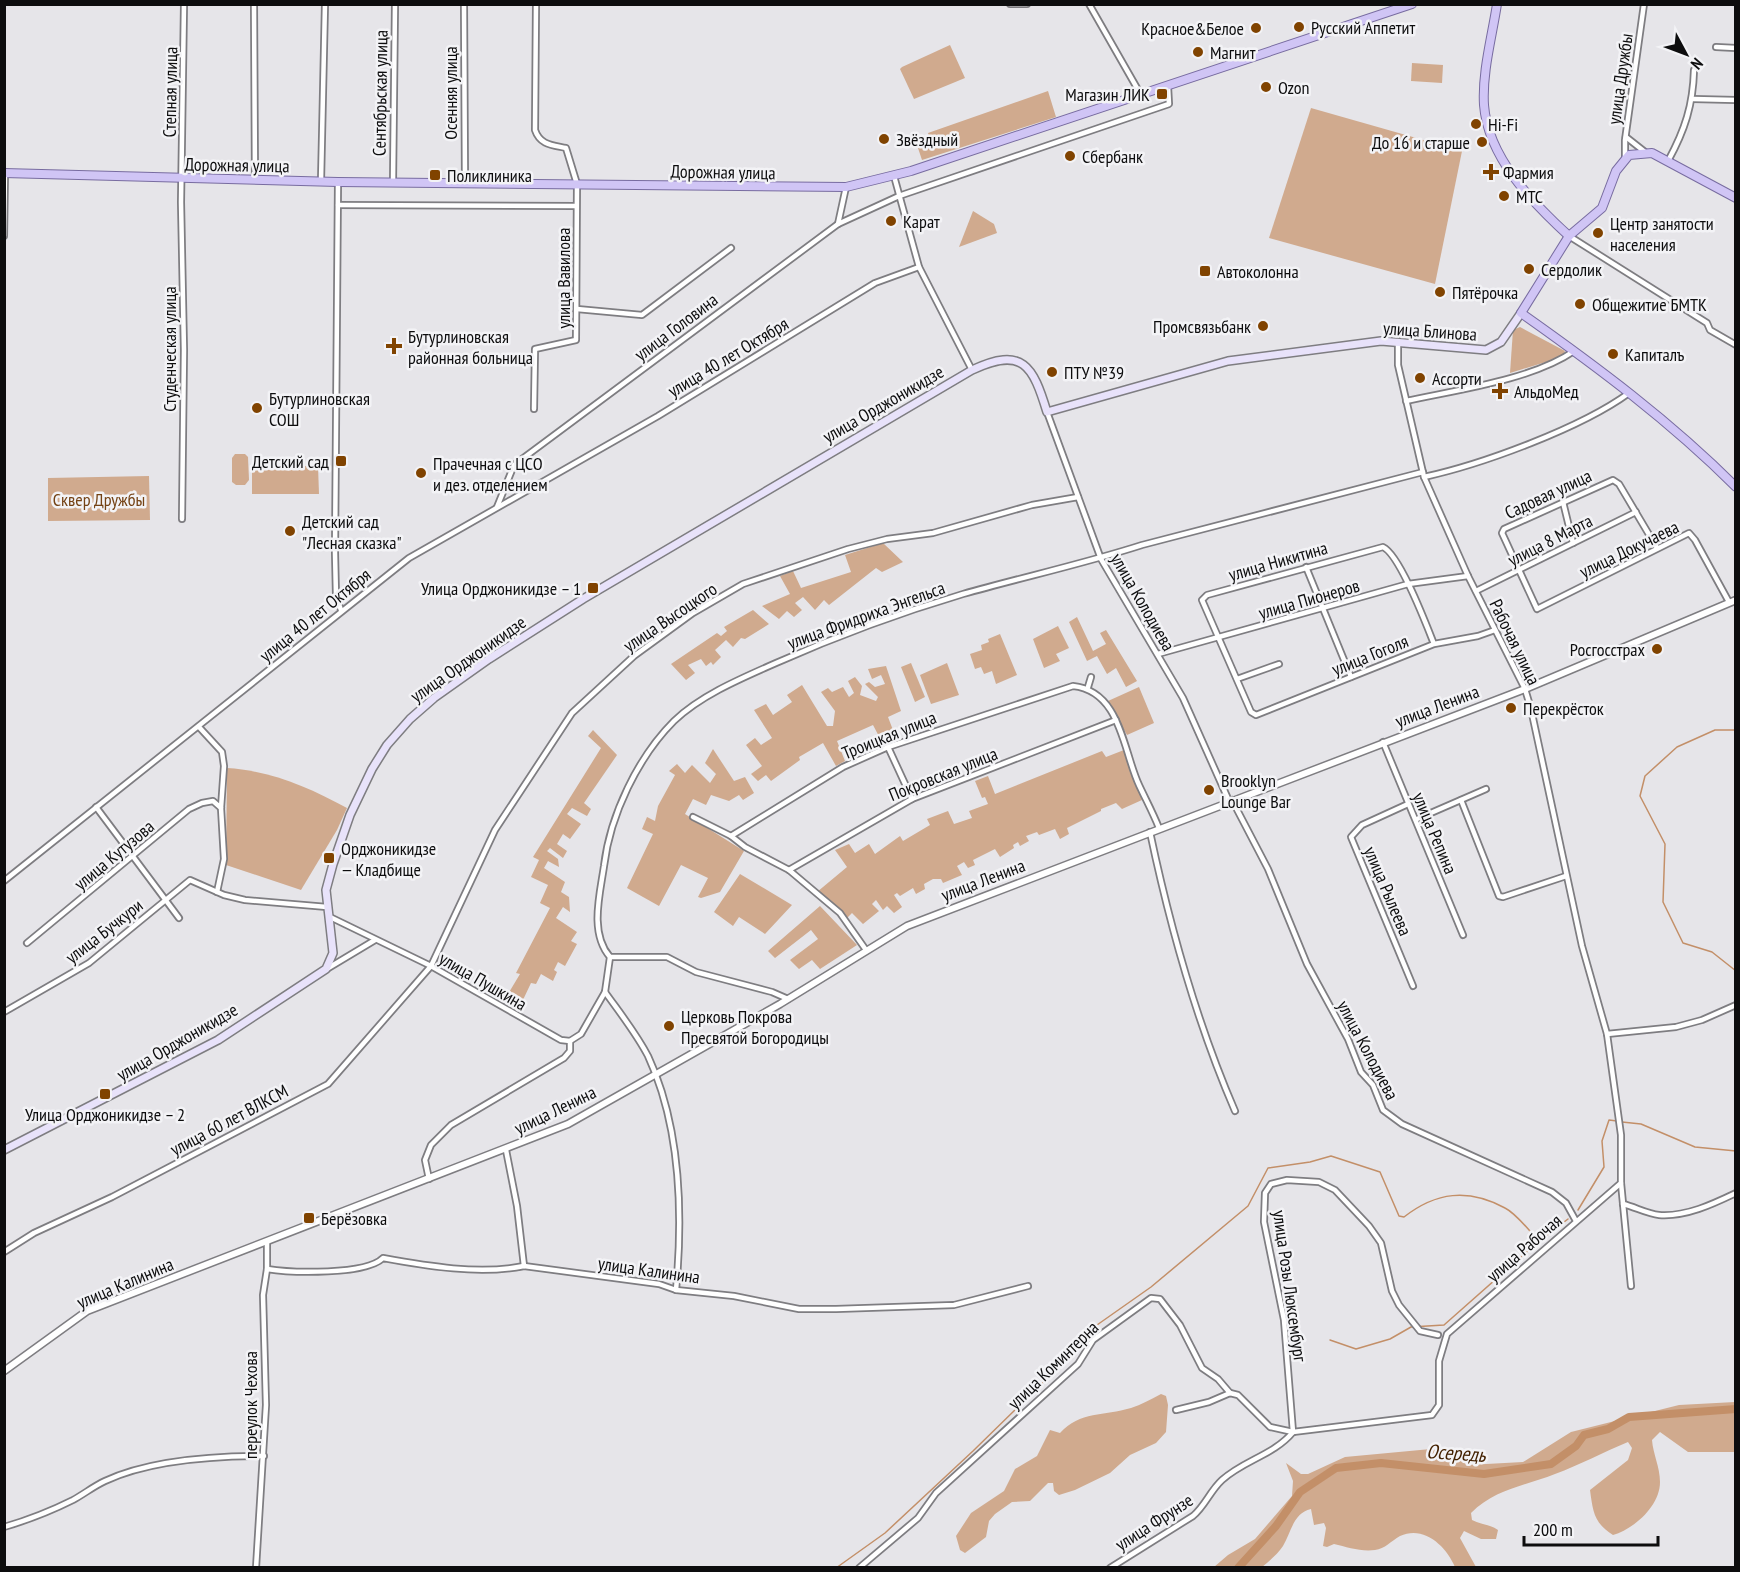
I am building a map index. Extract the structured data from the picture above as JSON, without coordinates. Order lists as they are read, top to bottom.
{
  "streets": {
    "main road": ["Дорожная улица", "улица Блинова", "улица Орджоникидзе"],
    "street": [
      "улица Дружбы",
      "Степная улица",
      "Сентябрьская улица",
      "Осенняя улица",
      "улица Вавилова",
      "улица Головина",
      "Студенческая улица",
      "улица 40 лет Октября",
      "Садовая улица",
      "улица 8 Марта",
      "улица Докучаева",
      "улица Никитина",
      "улица Пионеров",
      "улица Колодиева",
      "улица Фридриха Энгельса",
      "улица Высоцкого",
      "Рабочая улица",
      "улица Гоголя",
      "улица Ленина",
      "Троицкая улица",
      "Покровская улица",
      "улица Репина",
      "улица Кутузова",
      "улица Рылеева",
      "улица Бучкури",
      "улица Пушкина",
      "улица 60 лет ВЛКСМ",
      "улица Рабочая",
      "улица Калинина",
      "улица Розы Люксембург",
      "улица Коминтерна",
      "переулок Чехова",
      "улица Фрунзе"
    ]
  },
  "crossings": [
    ["улица Дружбы", "улица Блинова"],
    ["Степная улица", "Дорожная улица"],
    ["Степная улица", "Студенческая улица"],
    ["Сентябрьская улица", "Дорожная улица"],
    ["Осенняя улица", "Дорожная улица"],
    ["Дорожная улица", "улица Вавилова"],
    ["Дорожная улица", "улица Головина"],
    ["Дорожная улица", "Студенческая улица"],
    ["улица Головина", "улица 40 лет Октября"],
    ["улица Блинова", "улица Орджоникидзе"],
    ["улица Блинова", "улица Колодиева"],
    ["улица Блинова", "Рабочая улица"],
    ["улица Орджоникидзе", "улица Колодиева"],
    ["улица Орджоникидзе", "улица Пушкина"],
    ["Садовая улица", "улица 8 Марта"],
    ["Садовая улица", "улица Докучаева"],
    ["улица 8 Марта", "Рабочая улица"],
    ["улица Докучаева", "улица Ленина"],
    ["улица Никитина", "улица Пионеров"],
    ["улица Никитина", "улица Гоголя"],
    ["улица Пионеров", "улица Колодиева"],
    ["улица Пионеров", "Рабочая улица"],
    ["улица Колодиева", "улица Фридриха Энгельса"],
    ["улица Колодиева", "улица Высоцкого"],
    ["улица Колодиева", "улица Ленина"],
    ["улица Колодиева", "улица Рабочая"],
    ["улица Фридриха Энгельса", "Рабочая улица"],
    ["улица Высоцкого", "улица Пушкина"],
    ["улица Высоцкого", "улица 60 лет ВЛКСМ"],
    ["Рабочая улица", "улица Гоголя"],
    ["Рабочая улица", "улица Ленина"],
    ["Рабочая улица", "улица Рабочая"],
    ["улица Ленина", "улица Репина"],
    ["улица Ленина", "улица Калинина"],
    ["улица Ленина", "переулок Чехова"],
    ["улица Репина", "улица Рылеева"],
    ["улица Пушкина", "улица 60 лет ВЛКСМ"],
    ["улица Рабочая", "улица Розы Люксембург"],
    ["улица Рабочая", "улица Фрунзе"],
    ["улица Калинина", "переулок Чехова"],
    ["улица Розы Люксембург", "улица Фрунзе"]
  ],
  "water": ["Осередь"],
  "parks": ["Сквер Дружбы"],
  "places": {
    "other": [
      "Русский Аппетит",
      "Красное&Белое",
      "Магнит",
      "Ozon",
      "Hi-Fi",
      "Звёздный",
      "До 16 и старше",
      "Сбербанк",
      "МТС",
      "Карат",
      "Центр занятости населения",
      "Сердолик",
      "Пятёрочка",
      "Общежитие БМТК",
      "Промсвязьбанк",
      "Капиталъ",
      "ПТУ №39",
      "Ассорти",
      "Бутурлиновская СОШ",
      "Прачечная с ЦСО и дез. отделением",
      "Детский сад \"Лесная сказка\"",
      "Росгосстрах",
      "Перекрёсток",
      "Brooklyn Lounge Bar",
      "Церковь Покрова Пресвятой Богородицы"
    ],
    "transit": [
      "Магазин ЛИК",
      "Поликлиника",
      "Автоколонна",
      "Детский сад",
      "Улица Орджоникидзе – 1",
      "Орджоникидзе — Кладбище",
      "Улица Орджоникидзе – 2",
      "Берёзовка"
    ],
    "health": ["Фармия", "Бутурлиновская районная больница", "АльдоМед"]
  },
  "scale_bar": "200 m",
  "north": "bottom right"
}
